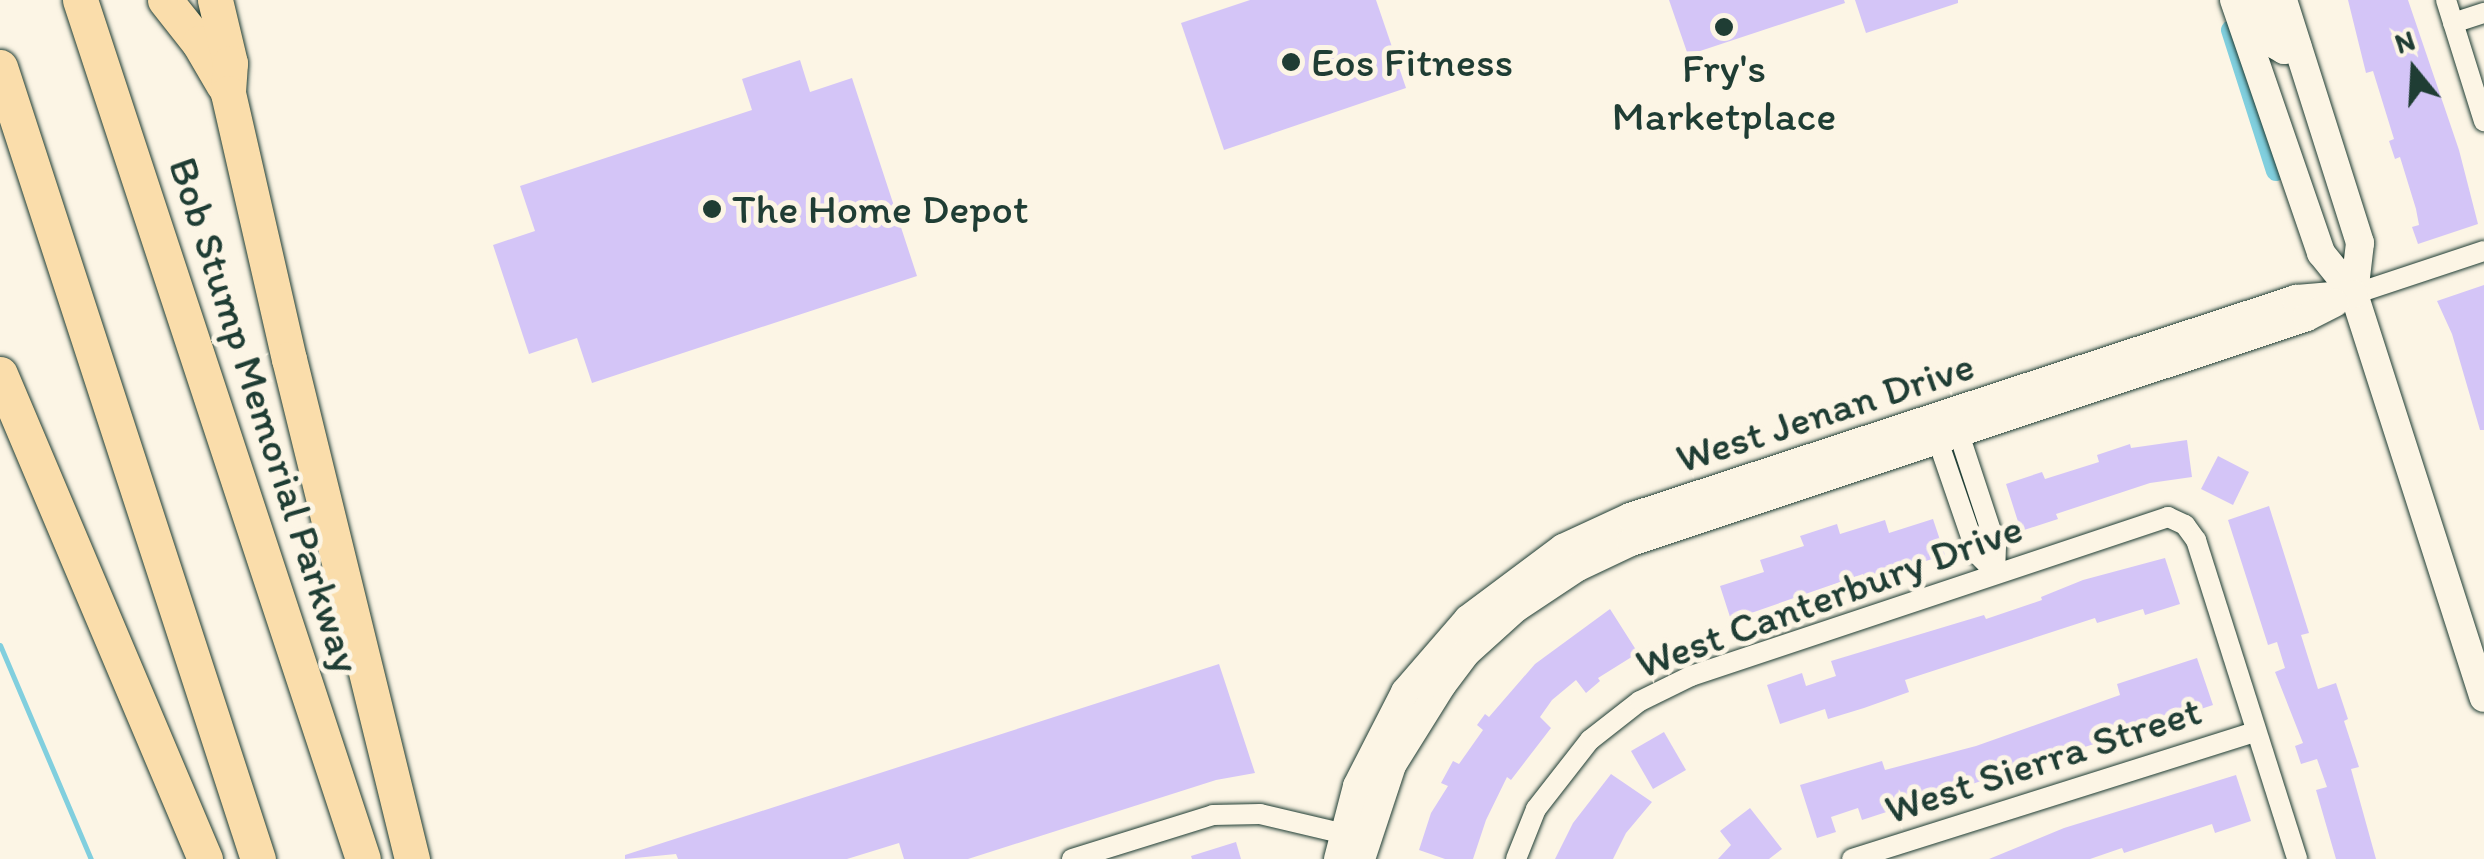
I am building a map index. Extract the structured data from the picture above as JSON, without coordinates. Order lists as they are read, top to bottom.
{
  "streets": {
    "highway": ["Bob Stump Memorial Parkway"],
    "street": ["West Jenan Drive", "West Canterbury Drive", "West Sierra Street"]
  },
  "crossings": [
    ["West Canterbury Drive", "West Sierra Street"]
  ],
  "places": ["Fry's Marketplace", "Eos Fitness", "The Home Depot"],
  "north": "top"
}
